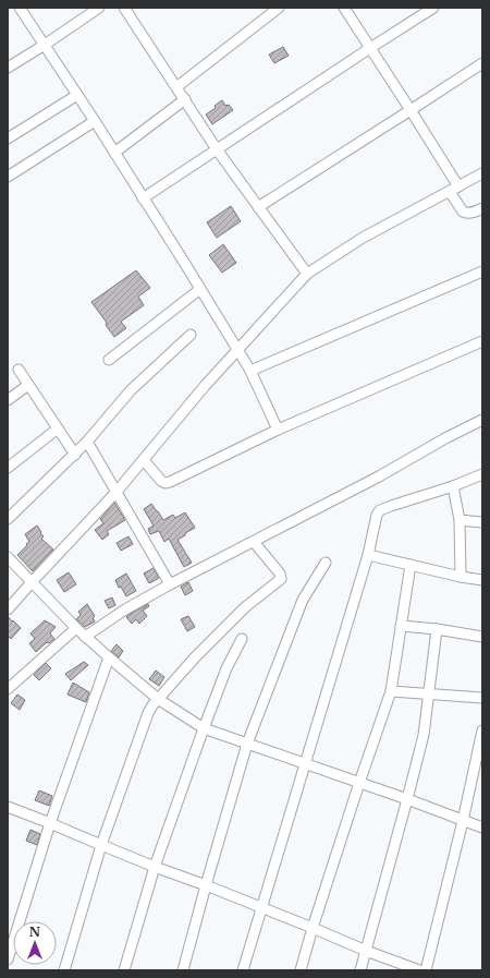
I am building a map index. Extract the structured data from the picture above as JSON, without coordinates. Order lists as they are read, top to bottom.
{
  "north": "top"
}
